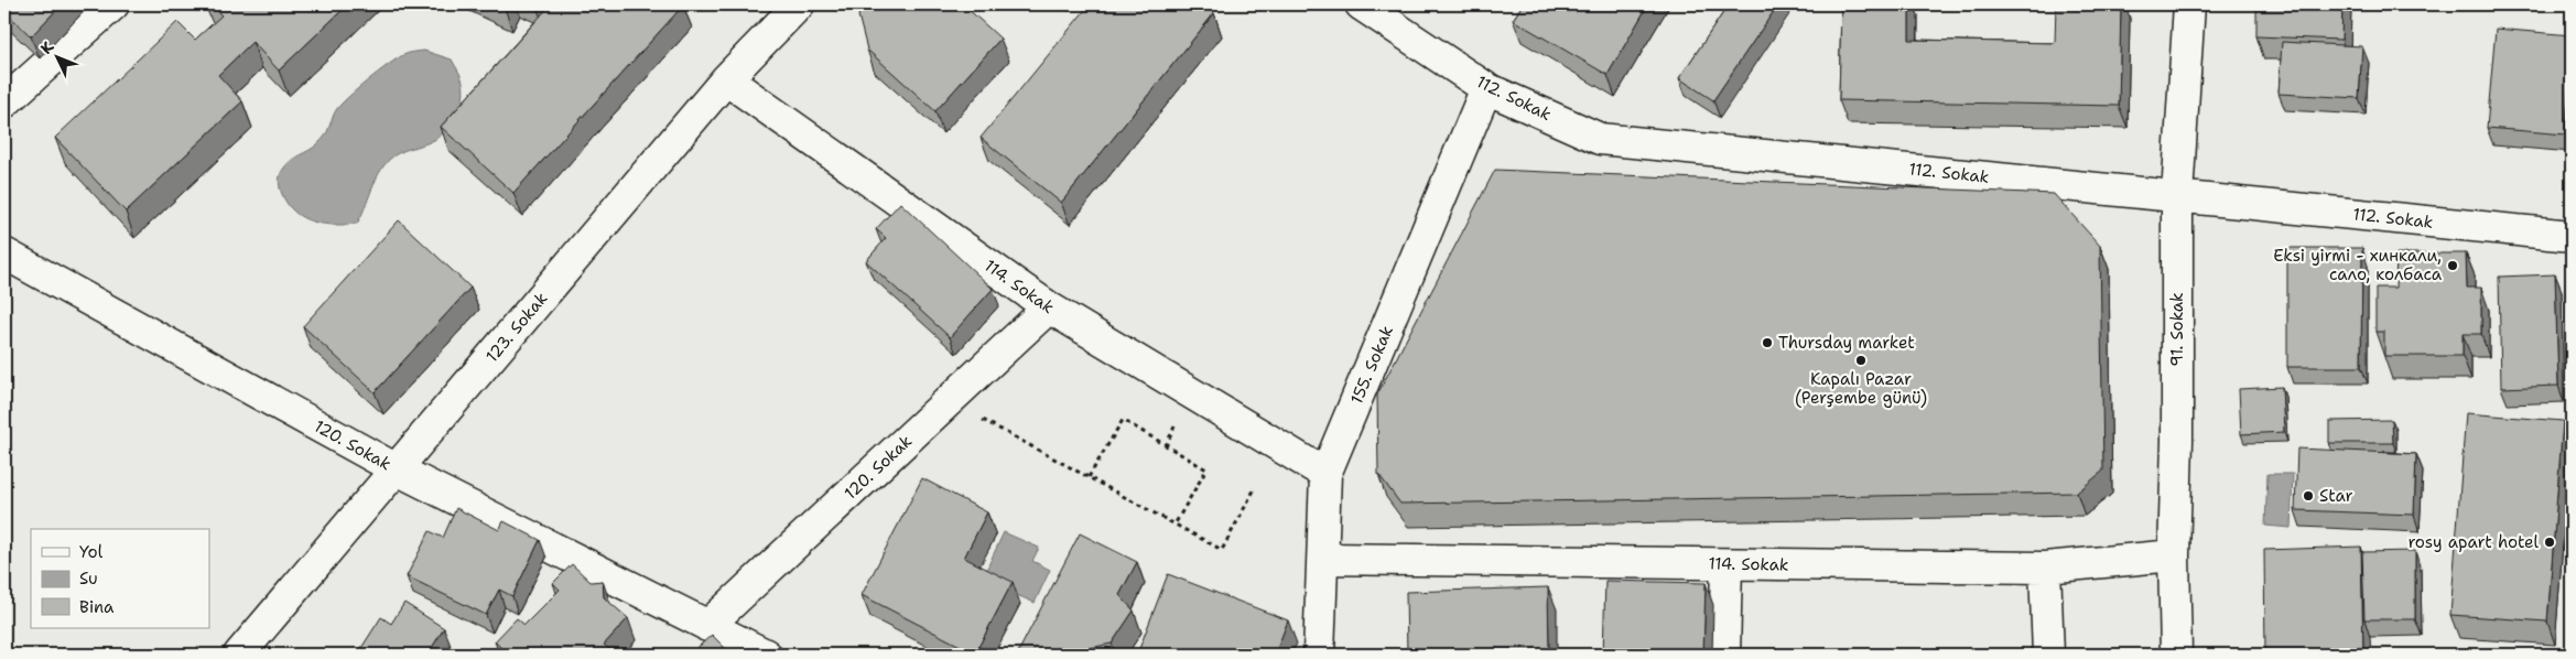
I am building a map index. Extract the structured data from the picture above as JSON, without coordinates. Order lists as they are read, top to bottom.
{
  "streets": {
    "street": [
      "112. Sokak",
      "114. Sokak",
      "123. Sokak",
      "91. Sokak",
      "155. Sokak",
      "120. Sokak"
    ]
  },
  "crossings": [
    ["112. Sokak", "91. Sokak"],
    ["112. Sokak", "155. Sokak"],
    ["114. Sokak", "123. Sokak"],
    ["114. Sokak", "91. Sokak"],
    ["114. Sokak", "155. Sokak"],
    ["114. Sokak", "120. Sokak"],
    ["123. Sokak", "120. Sokak"]
  ],
  "places": [
    "Eksi yirmi - хинкали, сало, колбаса",
    "Thursday market",
    "Kapalı Pazar (Perşembe günü)",
    "Star",
    "rosy apart hotel"
  ],
  "legend": ["Yol", "Su", "Bina"],
  "north": "top left"
}
